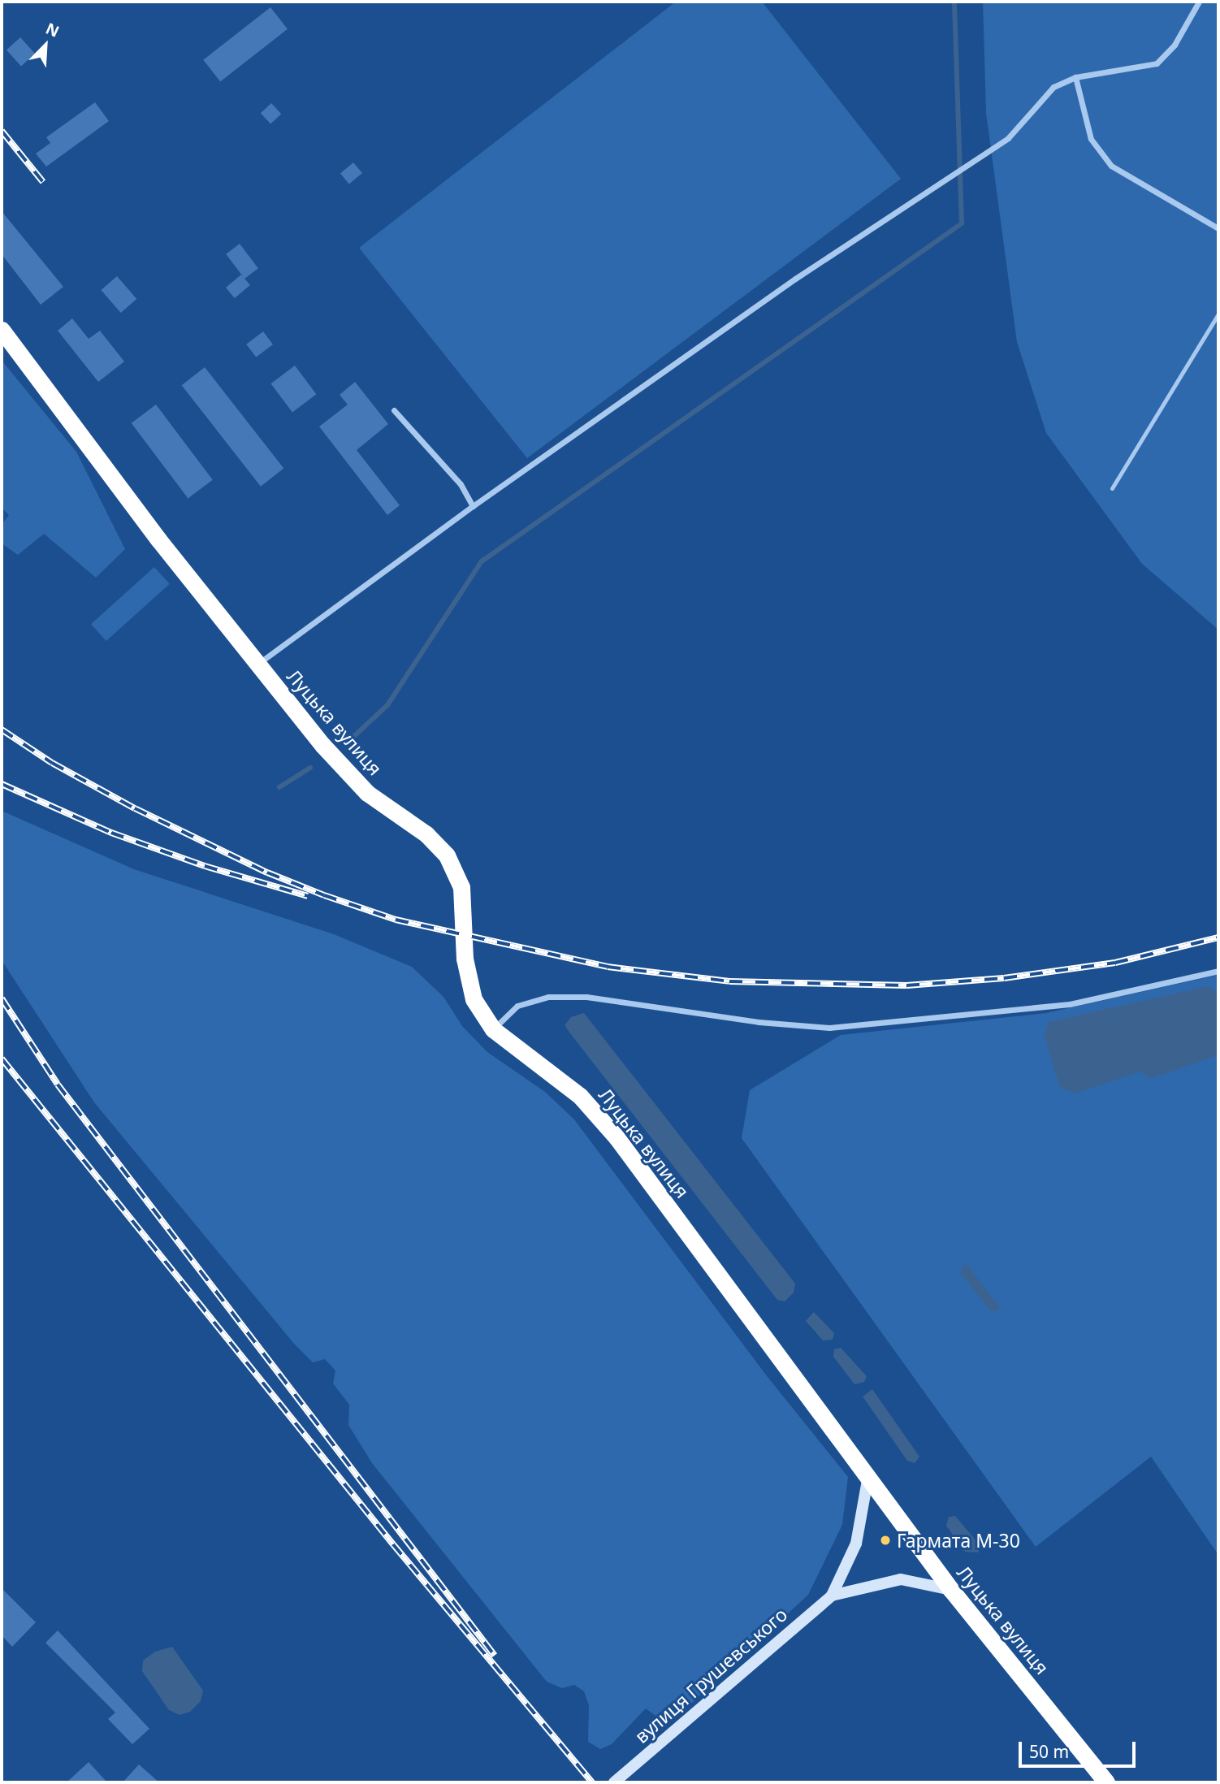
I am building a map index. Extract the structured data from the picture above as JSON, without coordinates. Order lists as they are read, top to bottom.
{
  "streets": {
    "highway": ["Луцька вулиця"],
    "street": ["вулиця Грушевського"]
  },
  "crossings": [
    ["Луцька вулиця", "вулиця Грушевського"]
  ],
  "places": ["Гармата М-30"],
  "scale_bar": "50 m",
  "north": "top right"
}
